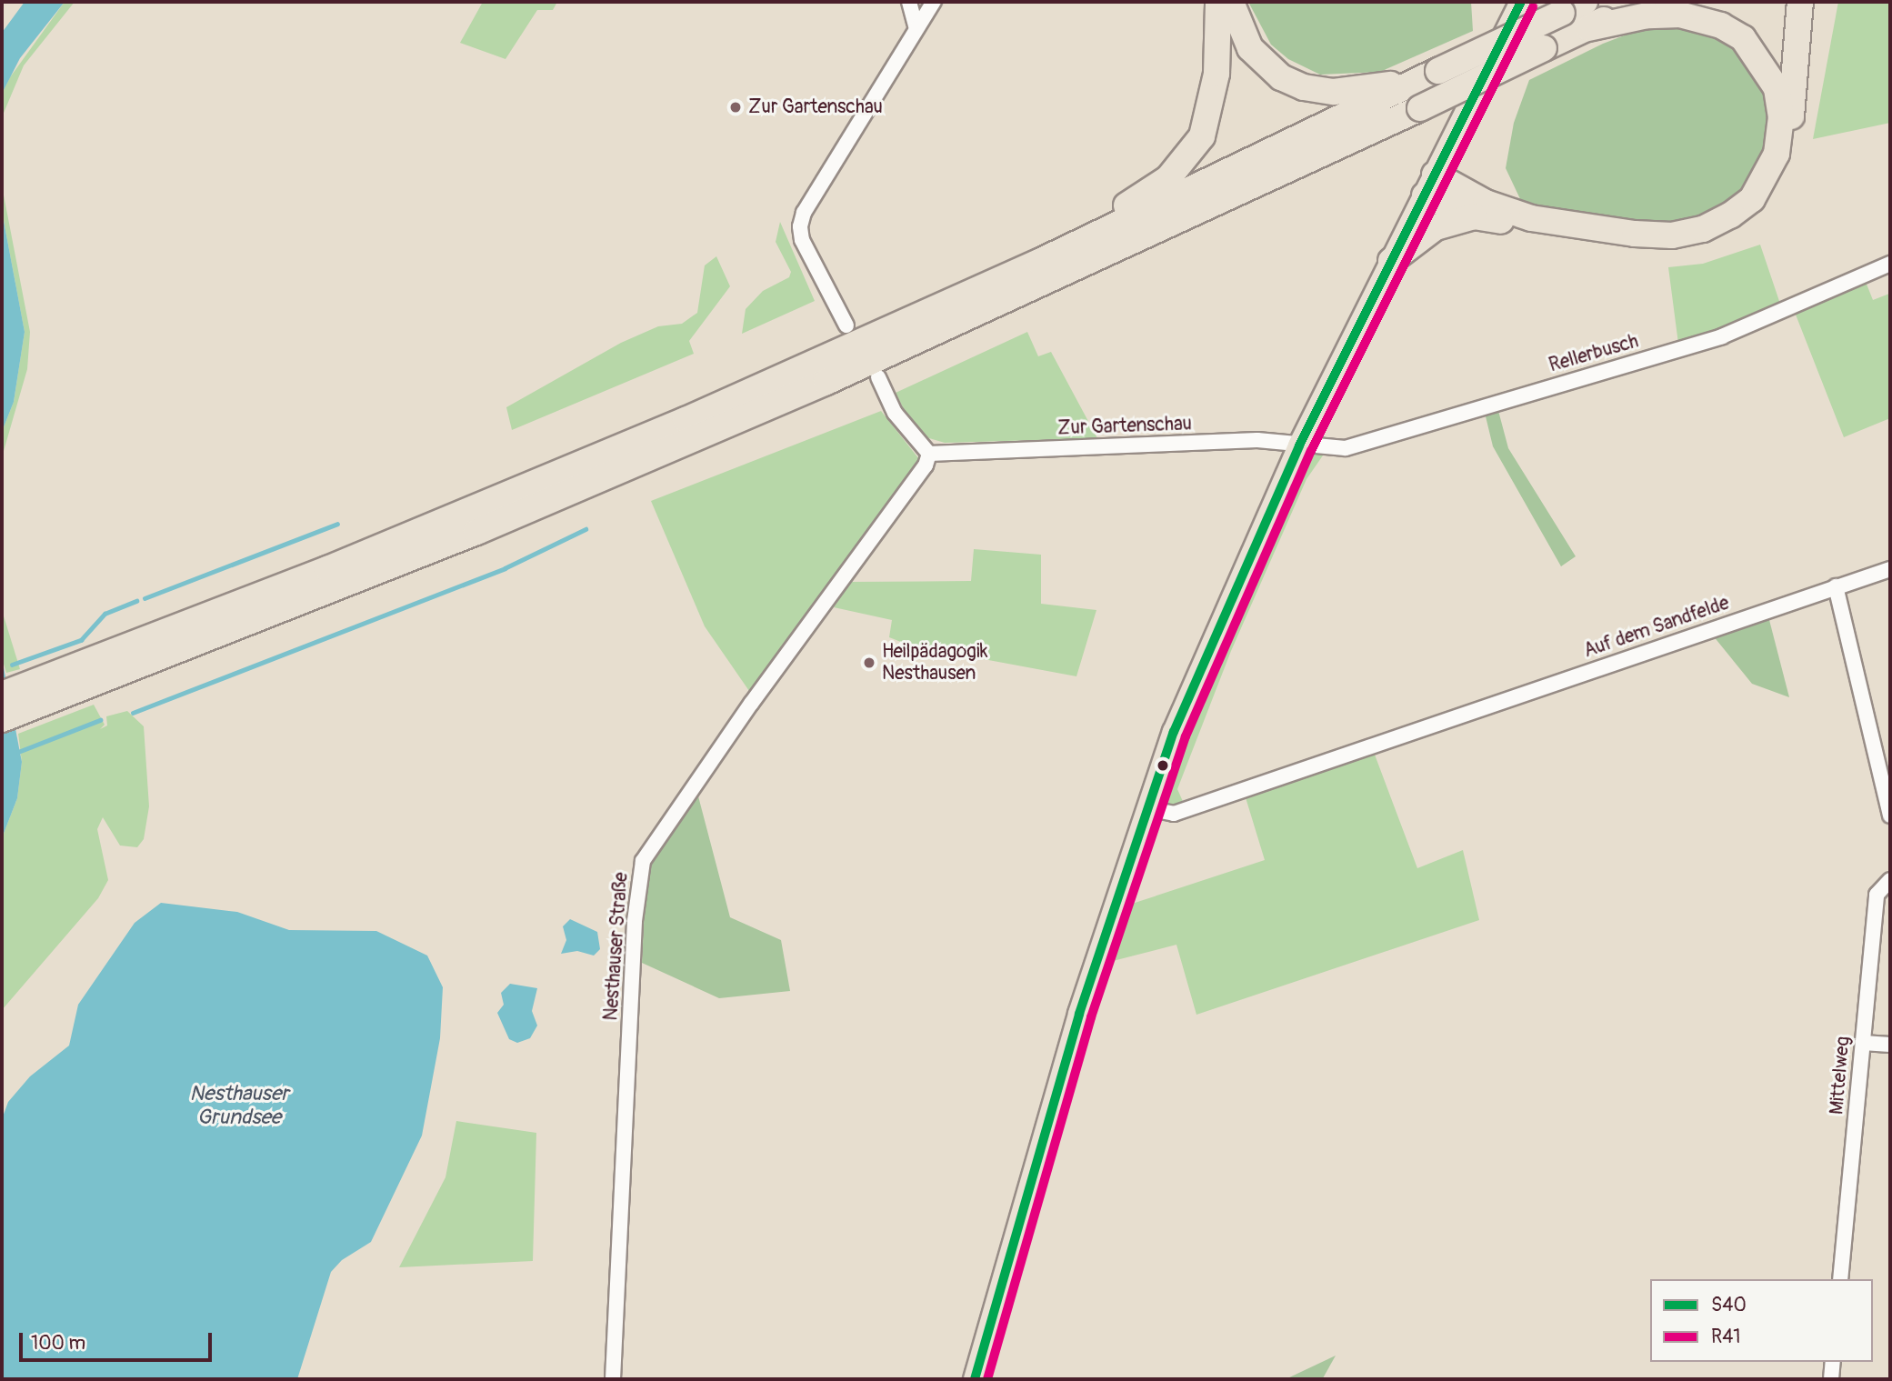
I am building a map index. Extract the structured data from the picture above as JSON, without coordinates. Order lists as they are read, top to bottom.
{
  "streets": {
    "street": [
      "Rellerbusch",
      "Zur Gartenschau",
      "Auf dem Sandfelde",
      "Nesthauser Straße",
      "Mittelweg"
    ]
  },
  "crossings": [
    ["Rellerbusch", "Zur Gartenschau"],
    ["Zur Gartenschau", "Nesthauser Straße"]
  ],
  "water": ["Nesthauser Grundsee"],
  "places": ["Zur Gartenschau", "Heilpädagogik Nesthausen"],
  "lines": ["transit line S40", "transit line R41"],
  "legend": ["S40", "R41"],
  "scale_bar": "100 m"
}
